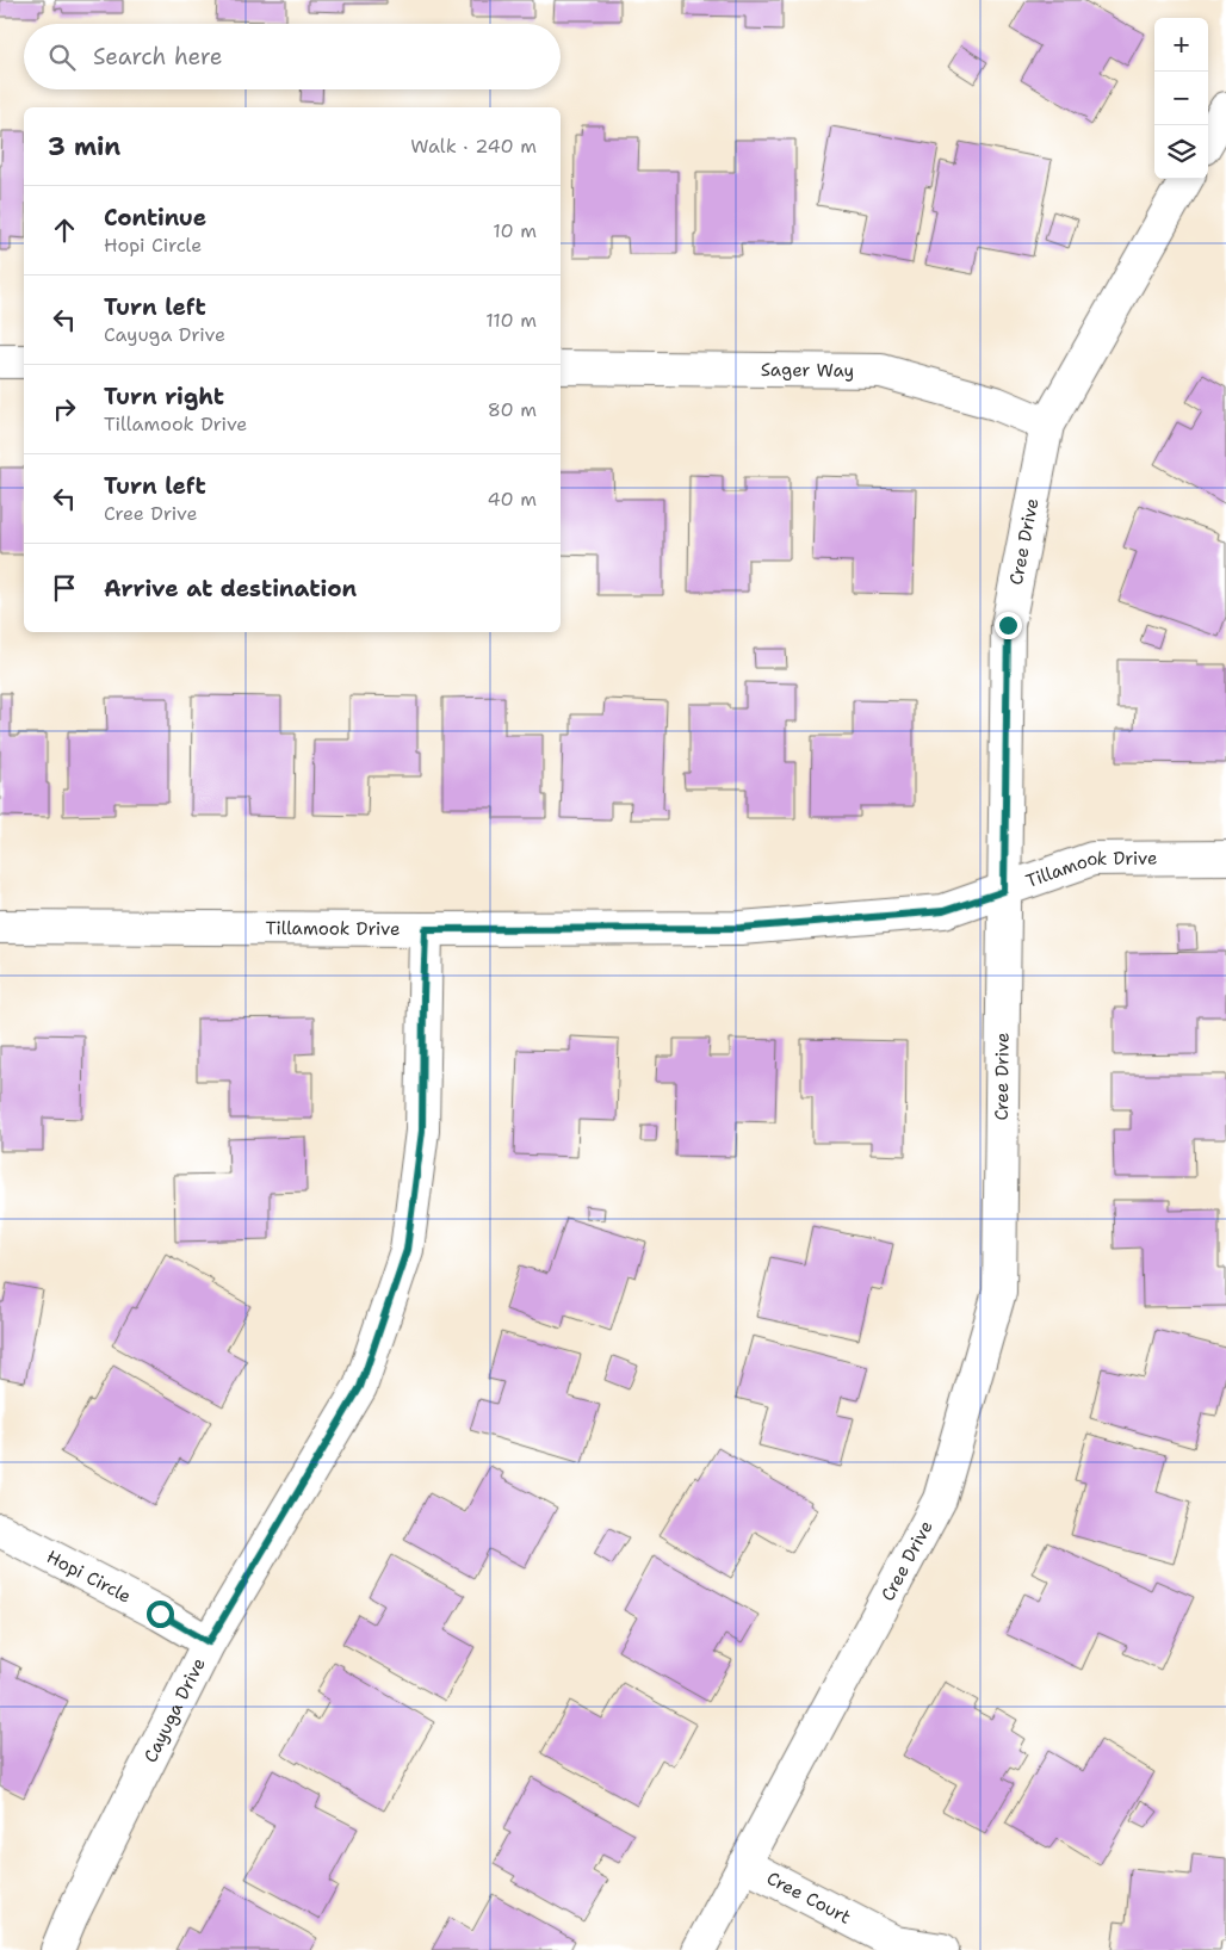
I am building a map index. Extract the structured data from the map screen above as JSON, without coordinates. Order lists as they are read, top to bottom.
{
  "streets": {
    "street": [
      "Sager Way",
      "Cree Drive",
      "Tillamook Drive",
      "Hopi Circle",
      "Cayuga Drive",
      "Cree Court"
    ]
  },
  "crossings": [
    ["Sager Way", "Cree Drive"],
    ["Cree Drive", "Tillamook Drive"],
    ["Cree Drive", "Cree Court"],
    ["Tillamook Drive", "Cayuga Drive"],
    ["Hopi Circle", "Cayuga Drive"]
  ],
  "page": {
    "map_buttons": ["+", "−"],
    "search": "Search here",
    "heading": ["3 min", "Walk · 240 m"],
    "list": [
      ["Continue", "Hopi Circle", "10 m"],
      ["Turn left", "Cayuga Drive", "110 m"],
      ["Turn right", "Tillamook Drive", "80 m"],
      ["Turn left", "Cree Drive", "40 m"],
      "Arrive at destination"
    ]
  }
}
